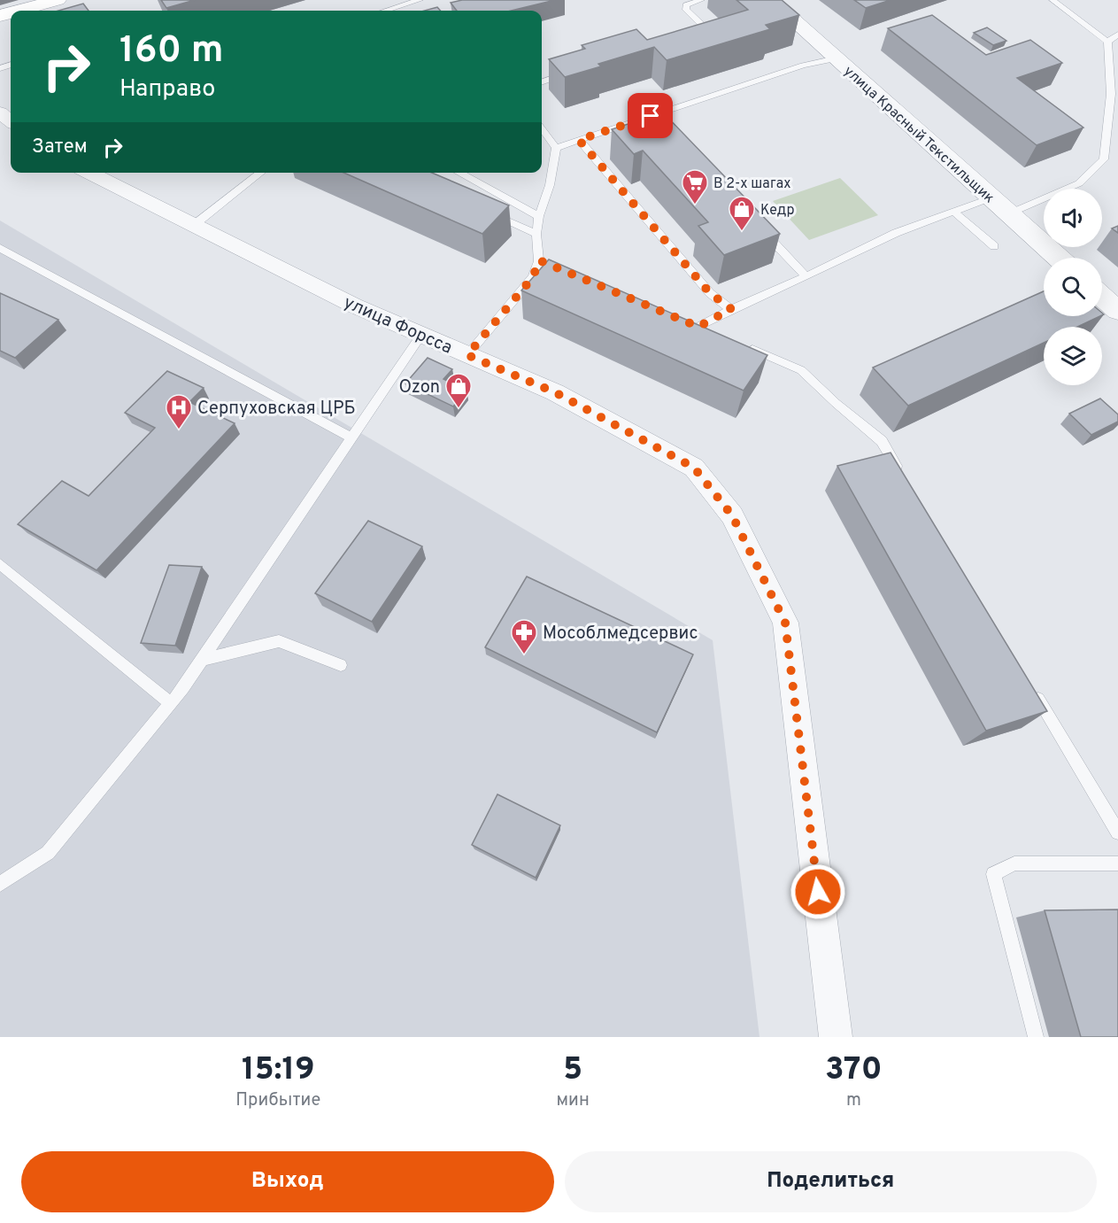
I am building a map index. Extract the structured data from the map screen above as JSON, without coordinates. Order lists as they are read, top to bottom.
{
  "streets": {
    "street": ["улица Красный Текстильщик", "улица Форсса"]
  },
  "places": {
    "supermarket": ["В 2-х шагах"],
    "shop": ["Кедр", "Ozon"],
    "hospital": ["Серпуховская ЦРБ"],
    "pharmacy": ["Мособлмедсервис"]
  },
  "page": {
    "turn": ["160 m", "Направо"],
    "then": "Затем",
    "eta": [
      "15:19",
      "Прибытие",
      "5",
      "мин",
      "370",
      "m"
    ],
    "buttons": ["Выход", "Поделиться"]
  }
}
